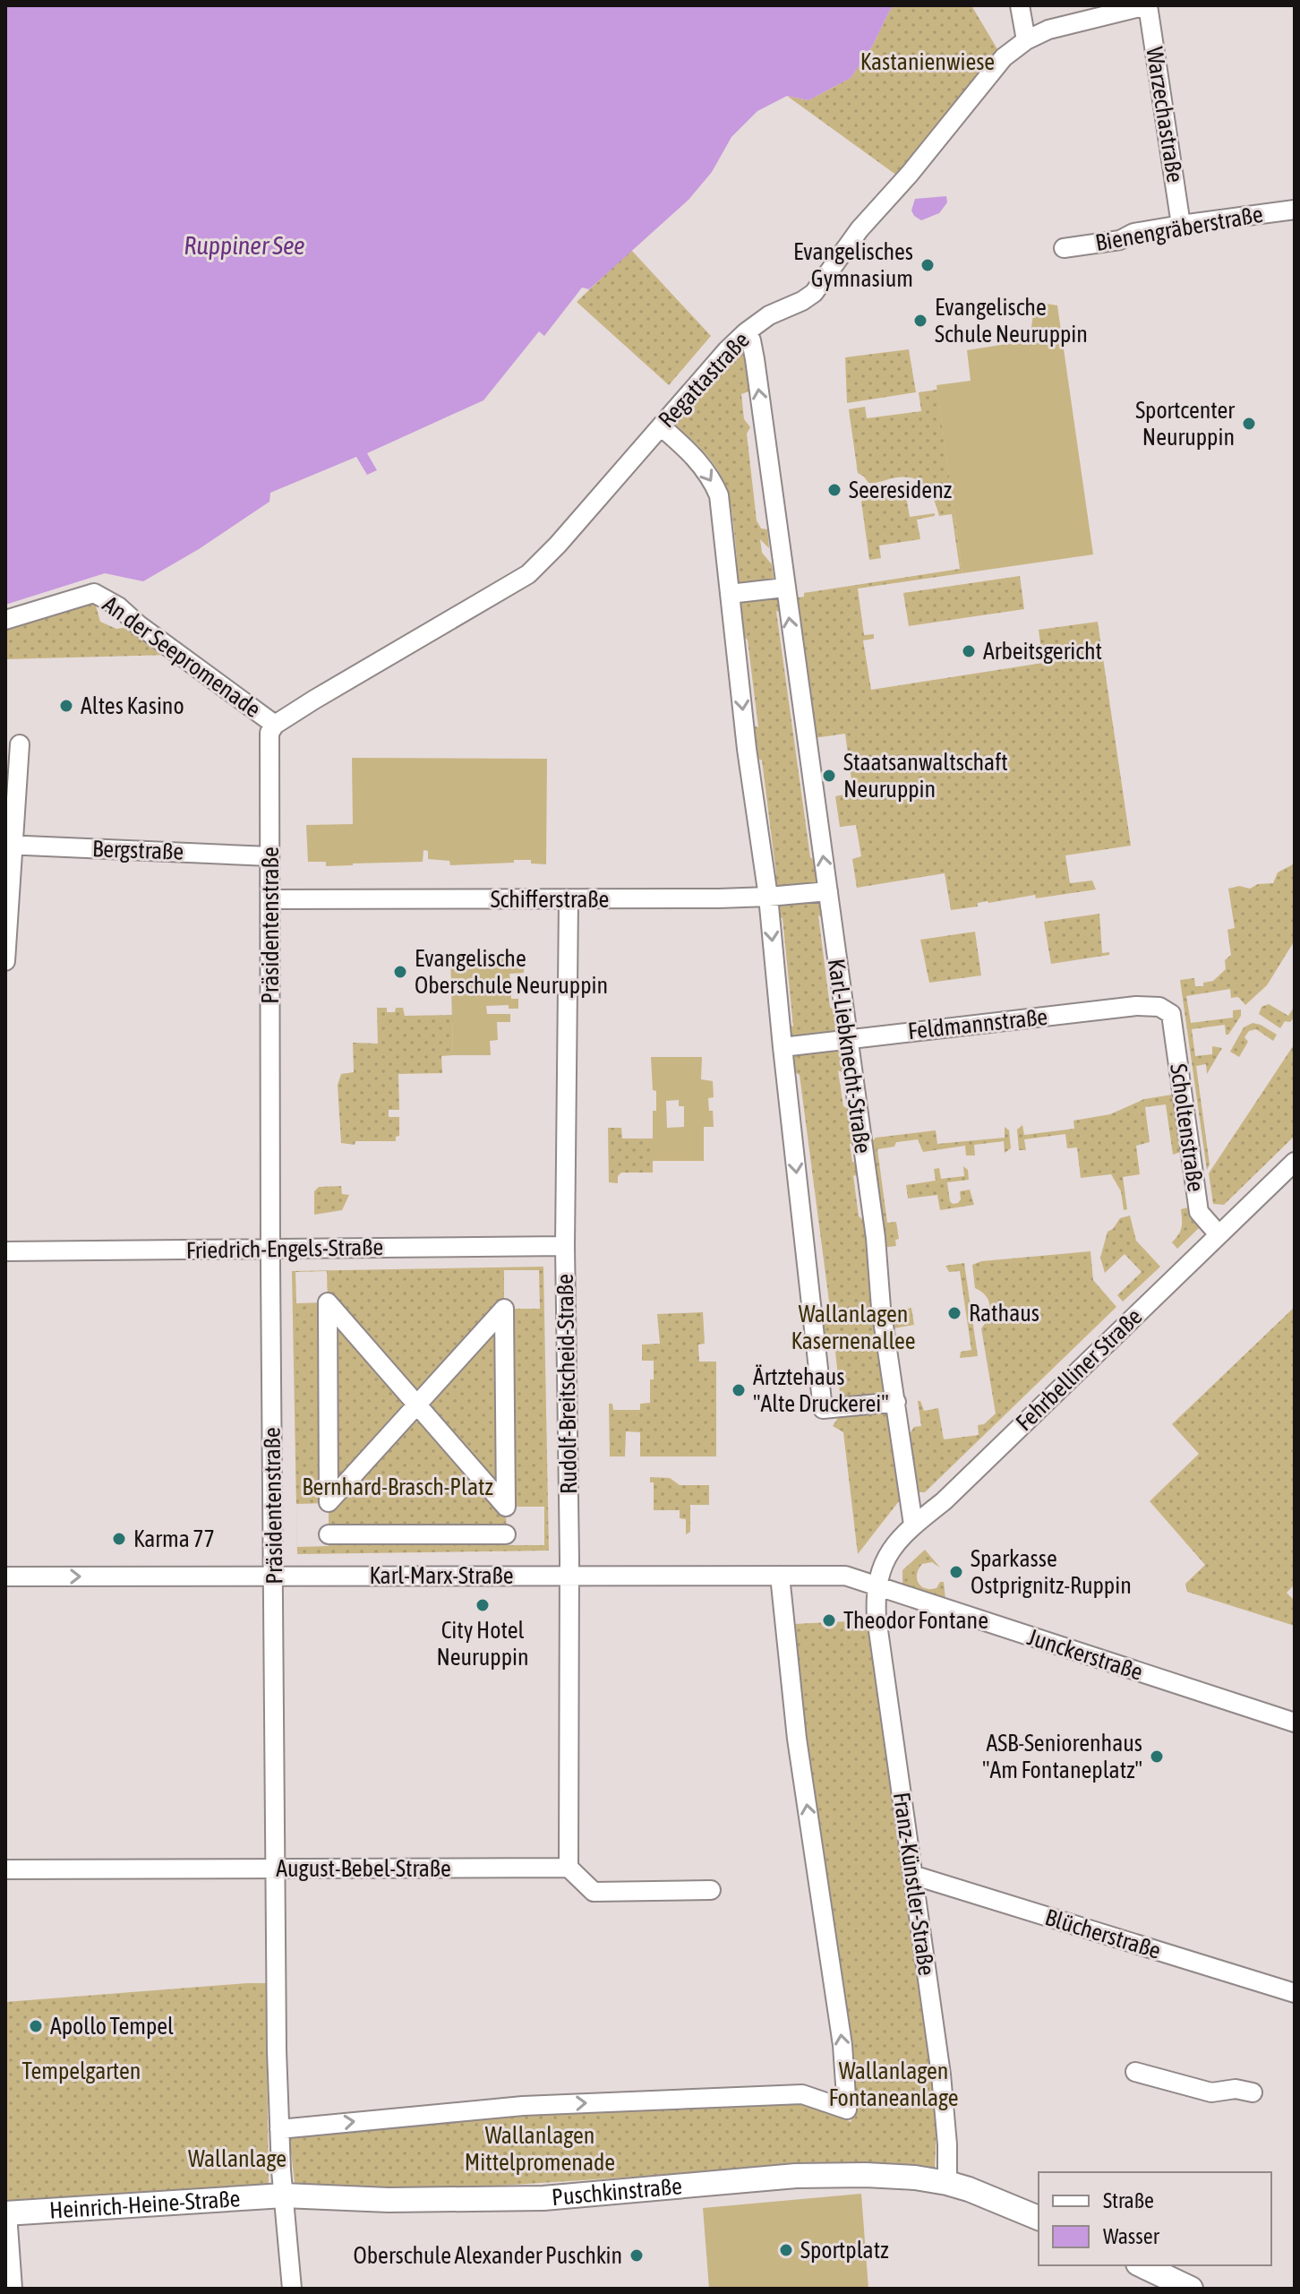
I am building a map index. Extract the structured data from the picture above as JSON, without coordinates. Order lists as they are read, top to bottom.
{
  "streets": {
    "main road": ["Puschkinstraße", "Heinrich-Heine-Straße"],
    "street": [
      "Warzechastraße",
      "Bienengräberstraße",
      "Regattastraße",
      "An der Seepromenade",
      "Bergstraße",
      "Schifferstraße",
      "Präsidentenstraße",
      "Feldmannstraße",
      "Karl-Liebknecht-Straße",
      "Scholtenstraße",
      "Friedrich-Engels-Straße",
      "Fehrbelliner Straße",
      "Rudolf-Breitscheid-Straße",
      "Karl-Marx-Straße",
      "Junckerstraße",
      "August-Bebel-Straße",
      "Franz-Künstler-Straße",
      "Blücherstraße"
    ]
  },
  "crossings": [
    ["Warzechastraße", "Bienengräberstraße"],
    ["Warzechastraße", "Regattastraße"],
    ["Regattastraße", "An der Seepromenade"],
    ["Regattastraße", "Präsidentenstraße"],
    ["Regattastraße", "Karl-Liebknecht-Straße"],
    ["An der Seepromenade", "Präsidentenstraße"],
    ["Bergstraße", "Präsidentenstraße"],
    ["Schifferstraße", "Präsidentenstraße"],
    ["Schifferstraße", "Karl-Liebknecht-Straße"],
    ["Schifferstraße", "Rudolf-Breitscheid-Straße"],
    ["Präsidentenstraße", "Friedrich-Engels-Straße"],
    ["Präsidentenstraße", "Karl-Marx-Straße"],
    ["Präsidentenstraße", "August-Bebel-Straße"],
    ["Präsidentenstraße", "Puschkinstraße"],
    ["Präsidentenstraße", "Heinrich-Heine-Straße"],
    ["Feldmannstraße", "Karl-Liebknecht-Straße"],
    ["Feldmannstraße", "Scholtenstraße"],
    ["Karl-Liebknecht-Straße", "Fehrbelliner Straße"],
    ["Scholtenstraße", "Fehrbelliner Straße"],
    ["Friedrich-Engels-Straße", "Rudolf-Breitscheid-Straße"],
    ["Fehrbelliner Straße", "Karl-Marx-Straße"],
    ["Fehrbelliner Straße", "Junckerstraße"],
    ["Fehrbelliner Straße", "Franz-Künstler-Straße"],
    ["Rudolf-Breitscheid-Straße", "Karl-Marx-Straße"],
    ["Rudolf-Breitscheid-Straße", "August-Bebel-Straße"],
    ["Karl-Marx-Straße", "Junckerstraße"],
    ["Karl-Marx-Straße", "Franz-Künstler-Straße"],
    ["Junckerstraße", "Franz-Künstler-Straße"],
    ["Franz-Künstler-Straße", "Blücherstraße"],
    ["Franz-Künstler-Straße", "Puschkinstraße"],
    ["Puschkinstraße", "Heinrich-Heine-Straße"]
  ],
  "water": ["Ruppiner See"],
  "parks": [
    "Kastanienwiese",
    "Wallanlagen Kasernenallee",
    "Bernhard-Brasch-Platz",
    "Tempelgarten",
    "Wallanlagen Fontaneanlage",
    "Wallanlagen Mittelpromenade",
    "Wallanlage"
  ],
  "places": [
    "Evangelisches Gymnasium",
    "Evangelische Schule Neuruppin",
    "Sportcenter Neuruppin",
    "Seeresidenz",
    "Arbeitsgericht",
    "Altes Kasino",
    "Staatsanwaltschaft Neuruppin",
    "Evangelische Oberschule Neuruppin",
    "Rathaus",
    "Ärtztehaus \"Alte Druckerei\"",
    "Karma 77",
    "Sparkasse Ostprignitz-Ruppin",
    "City Hotel Neuruppin",
    "Theodor Fontane",
    "ASB-Seniorenhaus \"Am Fontaneplatz\"",
    "Apollo Tempel",
    "Sportplatz",
    "Oberschule Alexander Puschkin"
  ],
  "legend": ["Straße", "Wasser"]
}
